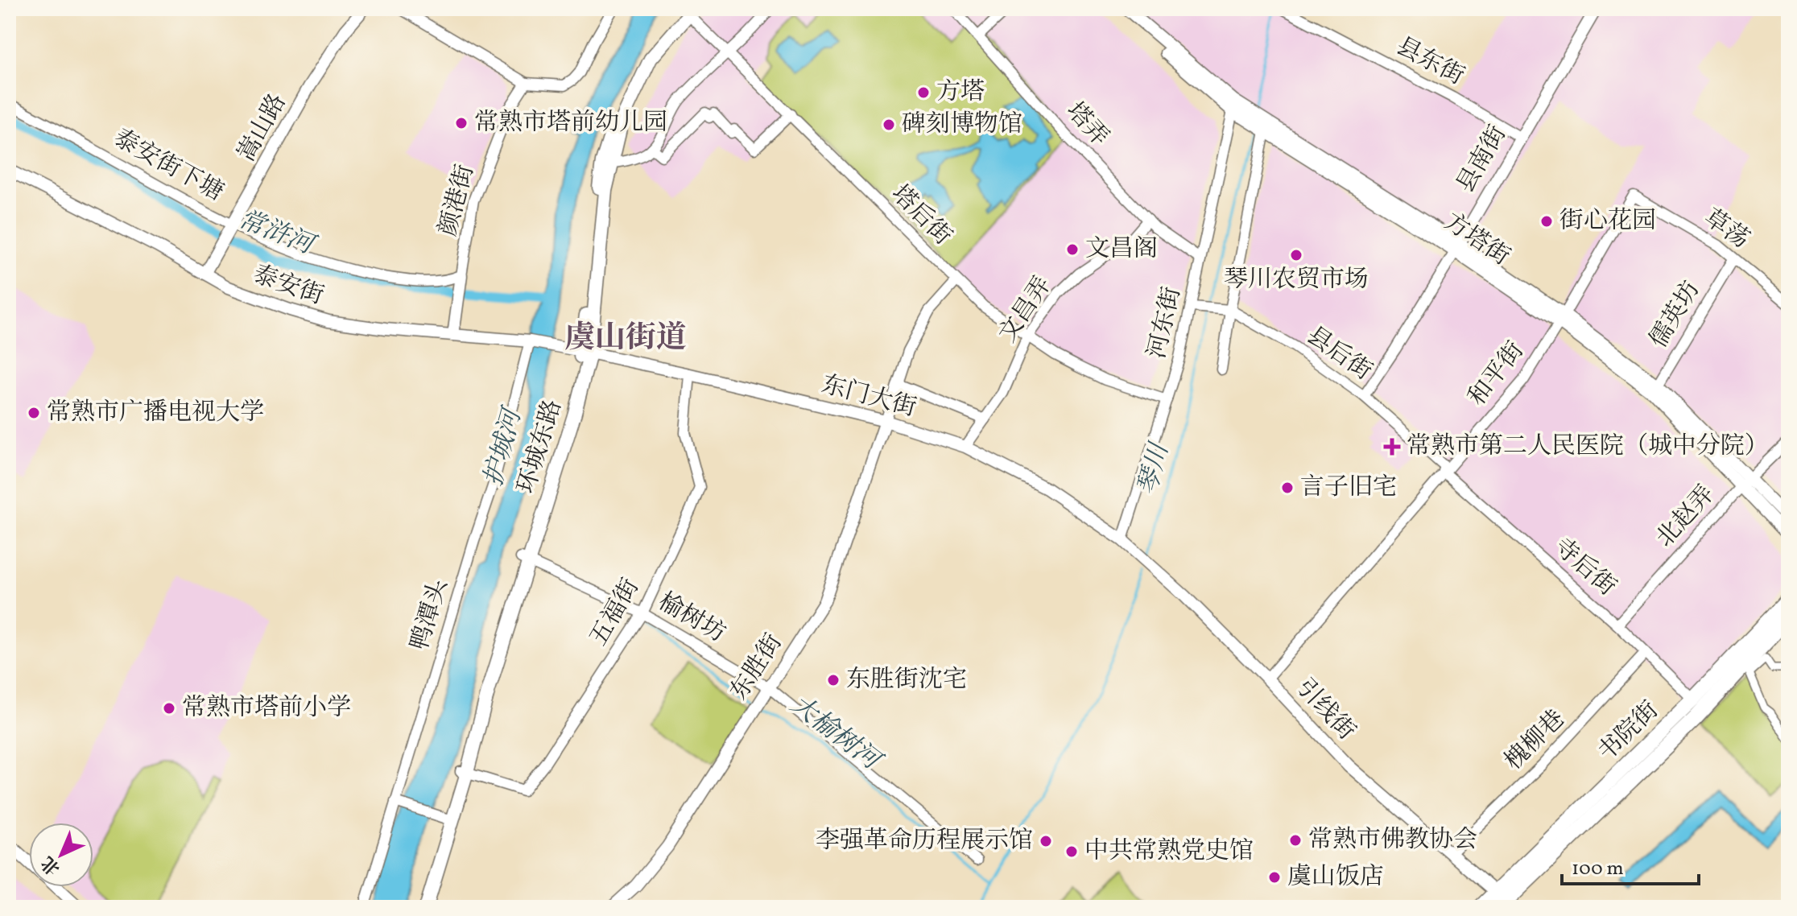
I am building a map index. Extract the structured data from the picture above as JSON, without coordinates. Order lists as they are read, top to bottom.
{
  "streets": {
    "main road": ["环城东路", "书院街"],
    "street": [
      "县东街",
      "塔弄",
      "嵩山路",
      "县南街",
      "泰安街下塘",
      "颜港街",
      "塔后街",
      "草荡",
      "方塔街",
      "泰安街",
      "文昌弄",
      "儒英坊",
      "河东街",
      "县后街",
      "和平街",
      "东门大街",
      "北赵弄",
      "寺后街",
      "五福街",
      "鸭潭头",
      "榆树坊",
      "东胜街",
      "引线街",
      "槐柳巷"
    ]
  },
  "crossings": [
    ["县东街", "县南街"],
    ["塔弄", "文昌弄"],
    ["塔弄", "河东街"],
    ["嵩山路", "泰安街下塘"],
    ["嵩山路", "泰安街"],
    ["县南街", "方塔街"],
    ["县南街", "县后街"],
    ["泰安街下塘", "颜港街"],
    ["塔后街", "文昌弄"],
    ["塔后街", "河东街"],
    ["塔后街", "环城东路"],
    ["草荡", "儒英坊"],
    ["草荡", "和平街"],
    ["方塔街", "儒英坊"],
    ["方塔街", "河东街"],
    ["方塔街", "和平街"],
    ["方塔街", "北赵弄"],
    ["泰安街", "东门大街"],
    ["泰安街", "环城东路"],
    ["泰安街", "鸭潭头"],
    ["文昌弄", "东门大街"],
    ["河东街", "县后街"],
    ["河东街", "东门大街"],
    ["河东街", "引线街"],
    ["县后街", "和平街"],
    ["县后街", "寺后街"],
    ["和平街", "寺后街"],
    ["和平街", "引线街"],
    ["东门大街", "环城东路"],
    ["东门大街", "五福街"],
    ["东门大街", "东胜街"],
    ["东门大街", "引线街"],
    ["环城东路", "五福街"],
    ["环城东路", "榆树坊"],
    ["北赵弄", "寺后街"],
    ["寺后街", "书院街"],
    ["寺后街", "槐柳巷"],
    ["五福街", "榆树坊"],
    ["榆树坊", "东胜街"],
    ["引线街", "书院街"],
    ["引线街", "槐柳巷"]
  ],
  "districts": ["虞山街道"],
  "water": [
    "常浒河",
    "护城河",
    "琴川",
    "大榆树河"
  ],
  "places": {
    "other": [
      "方塔",
      "常熟市塔前幼儿园",
      "碑刻博物馆",
      "街心花园",
      "文昌阁",
      "琴川农贸市场",
      "常熟市广播电视大学",
      "言子旧宅",
      "东胜街沈宅",
      "常熟市塔前小学",
      "常熟市佛教协会",
      "李强革命历程展示馆",
      "中共常熟党史馆",
      "虞山饭店"
    ],
    "health": ["常熟市第二人民医院（城中分院）"]
  },
  "scale_bar": "100 m",
  "north": "bottom left"
}
